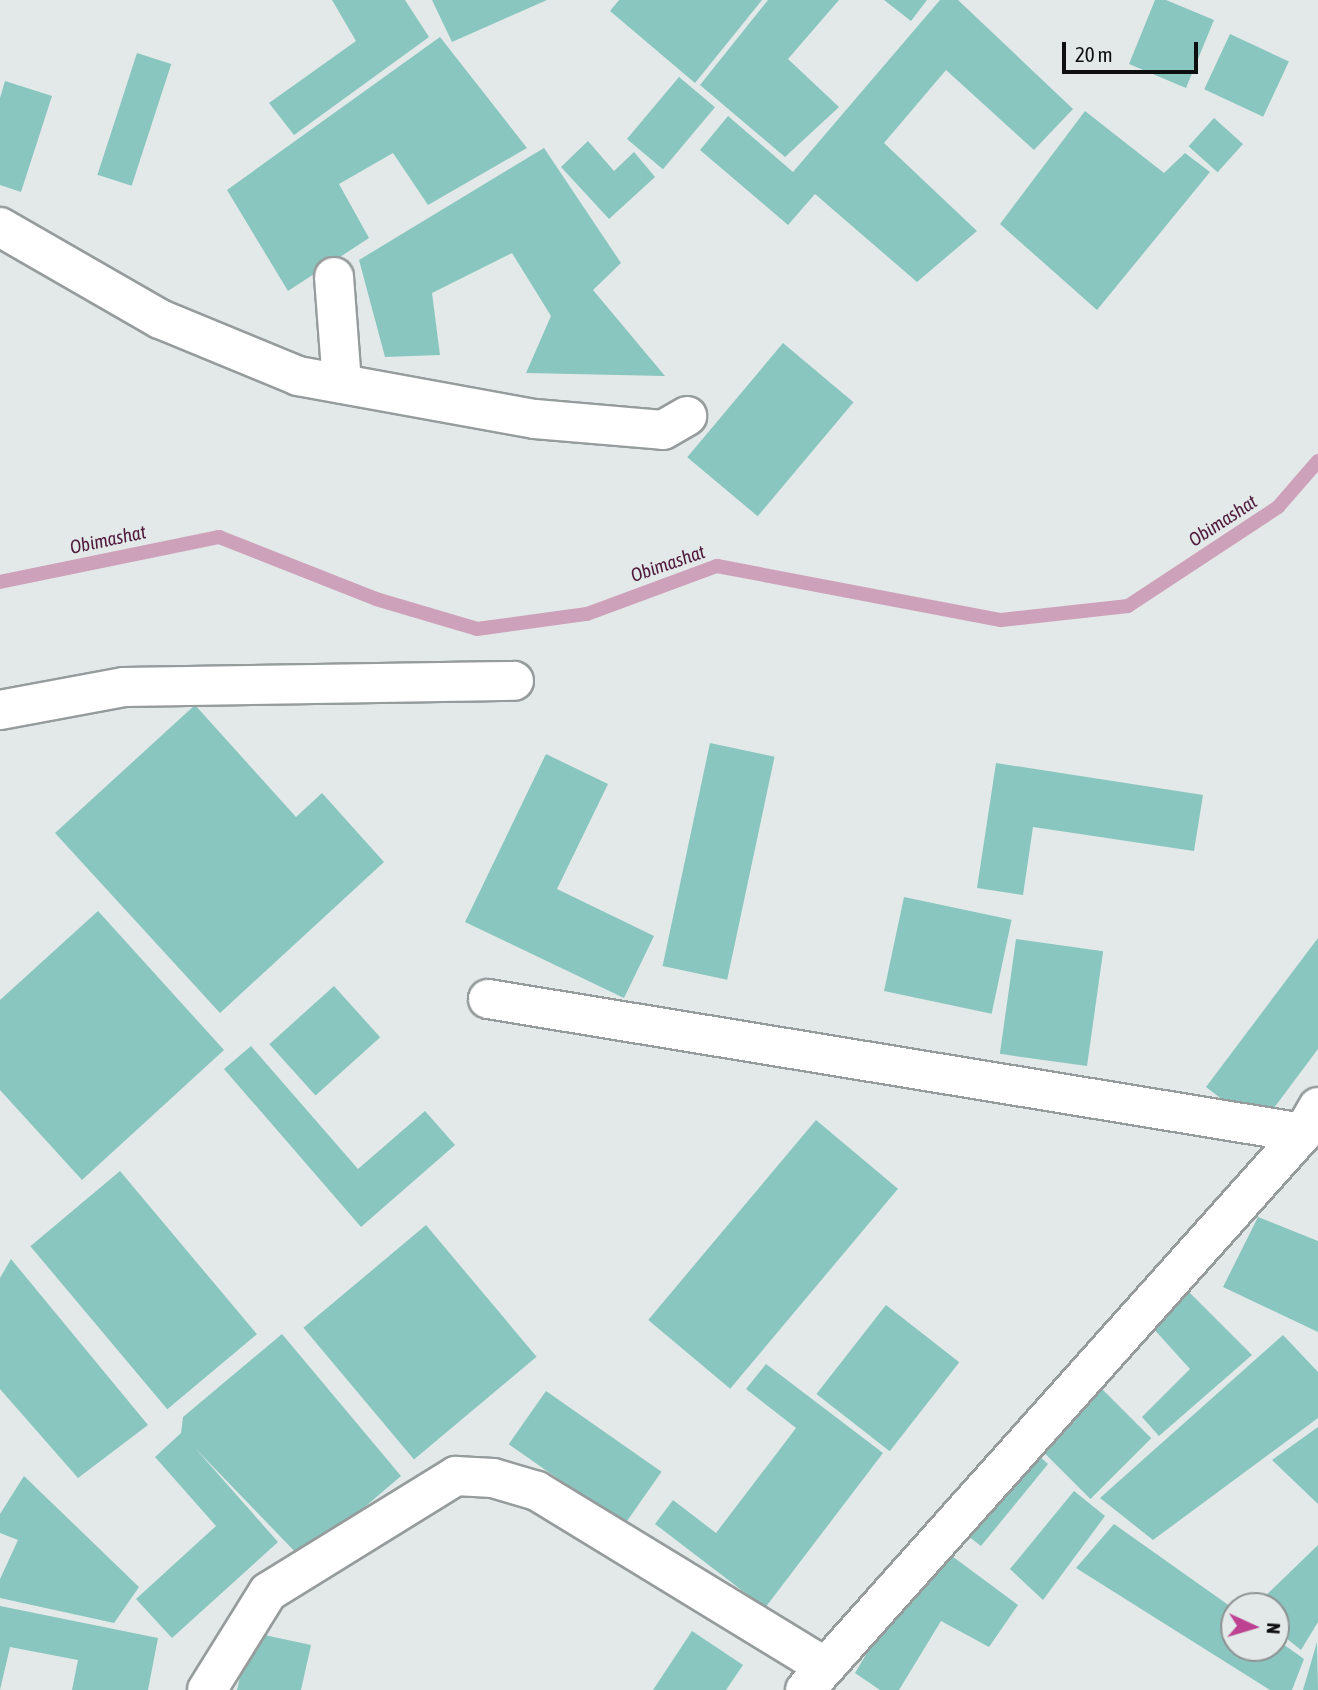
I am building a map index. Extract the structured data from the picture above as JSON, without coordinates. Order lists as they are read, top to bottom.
{
  "water": ["Obimashat"],
  "scale_bar": "20 m",
  "north": "right"
}
